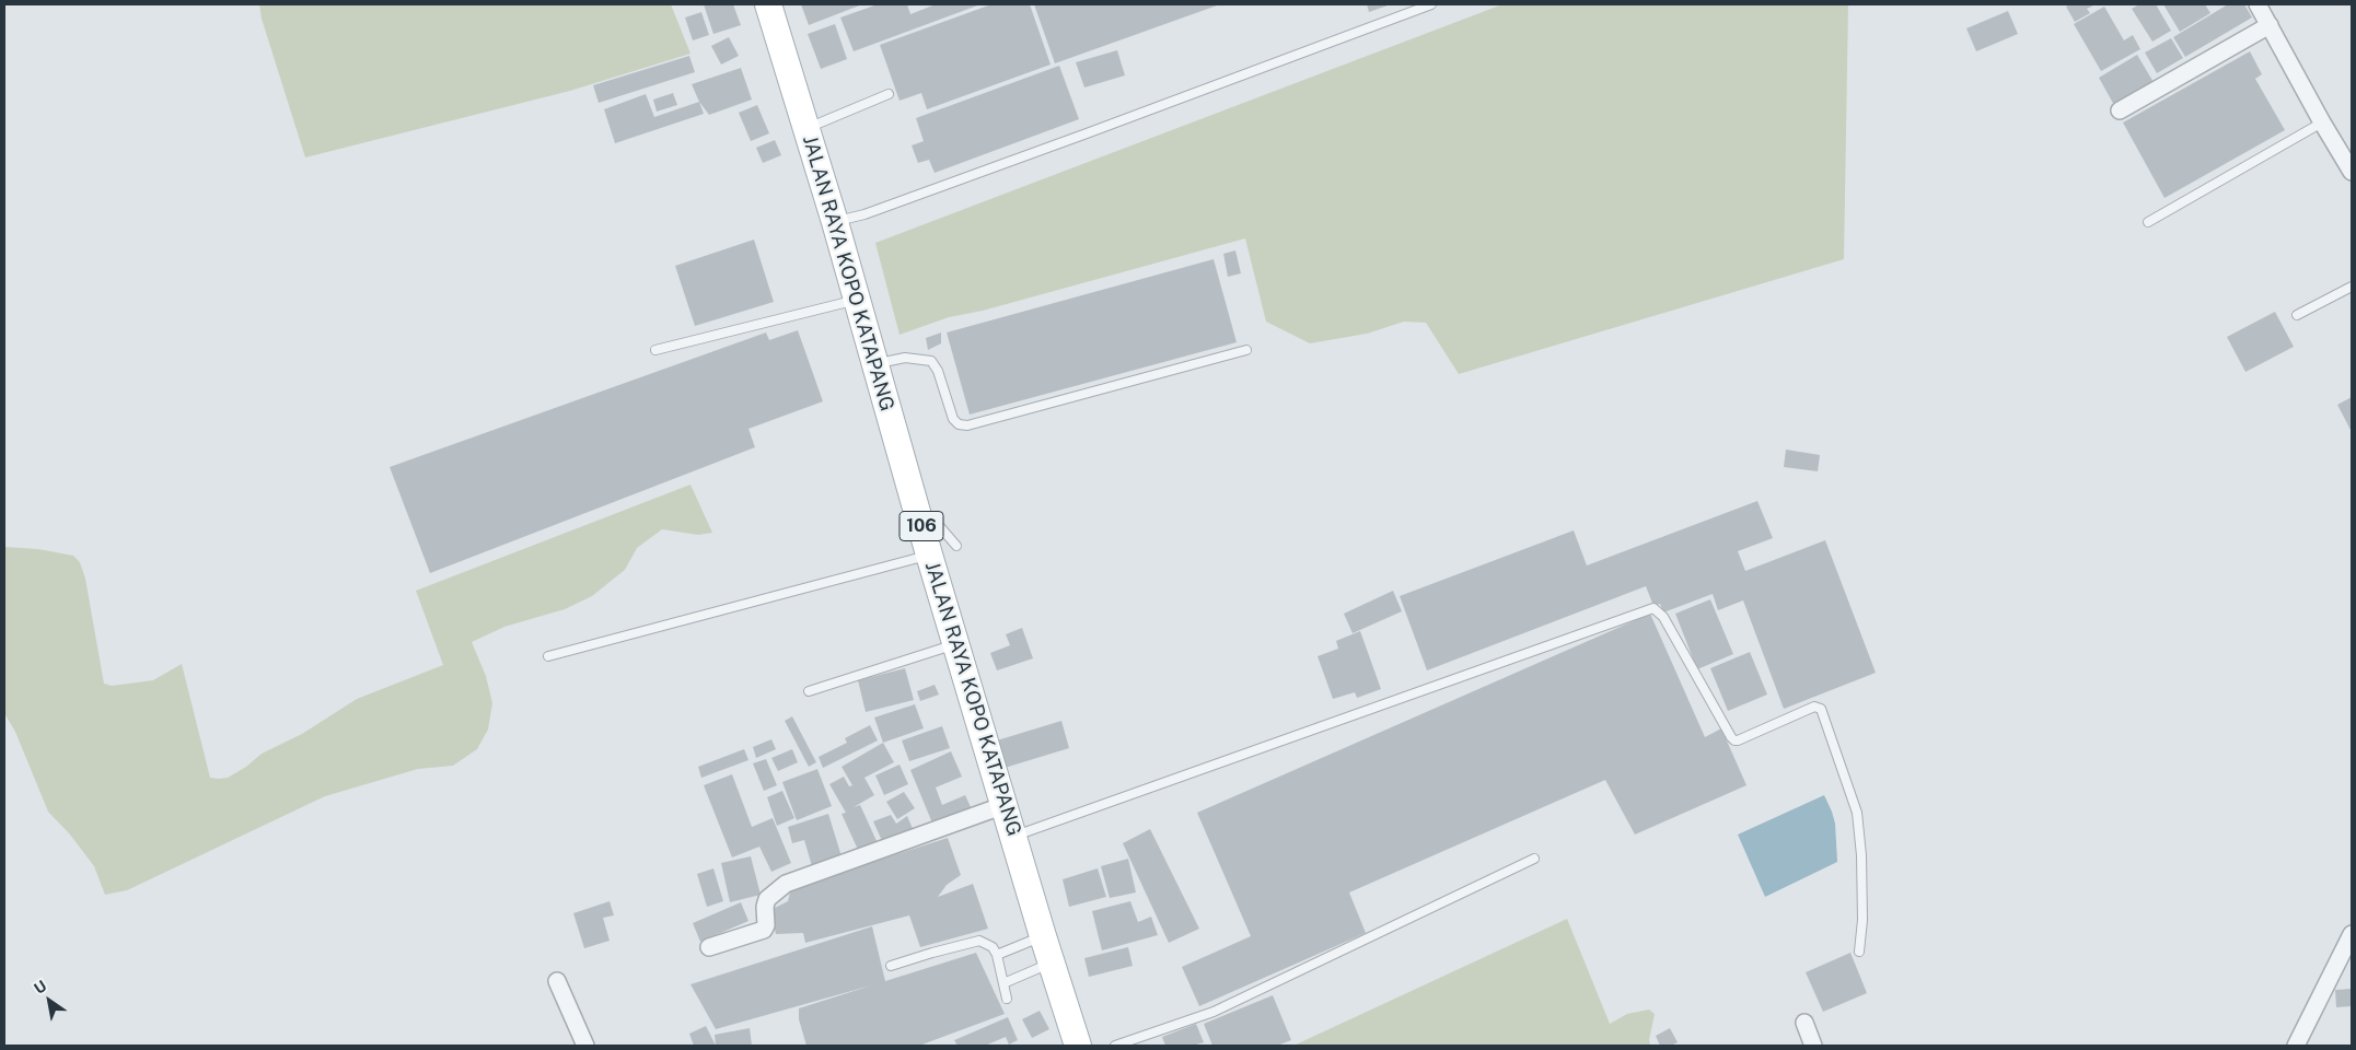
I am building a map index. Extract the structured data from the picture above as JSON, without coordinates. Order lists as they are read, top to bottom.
{
  "streets": {
    "main road": ["JALAN RAYA KOPO KATAPANG", "106"]
  },
  "north": "top left"
}
